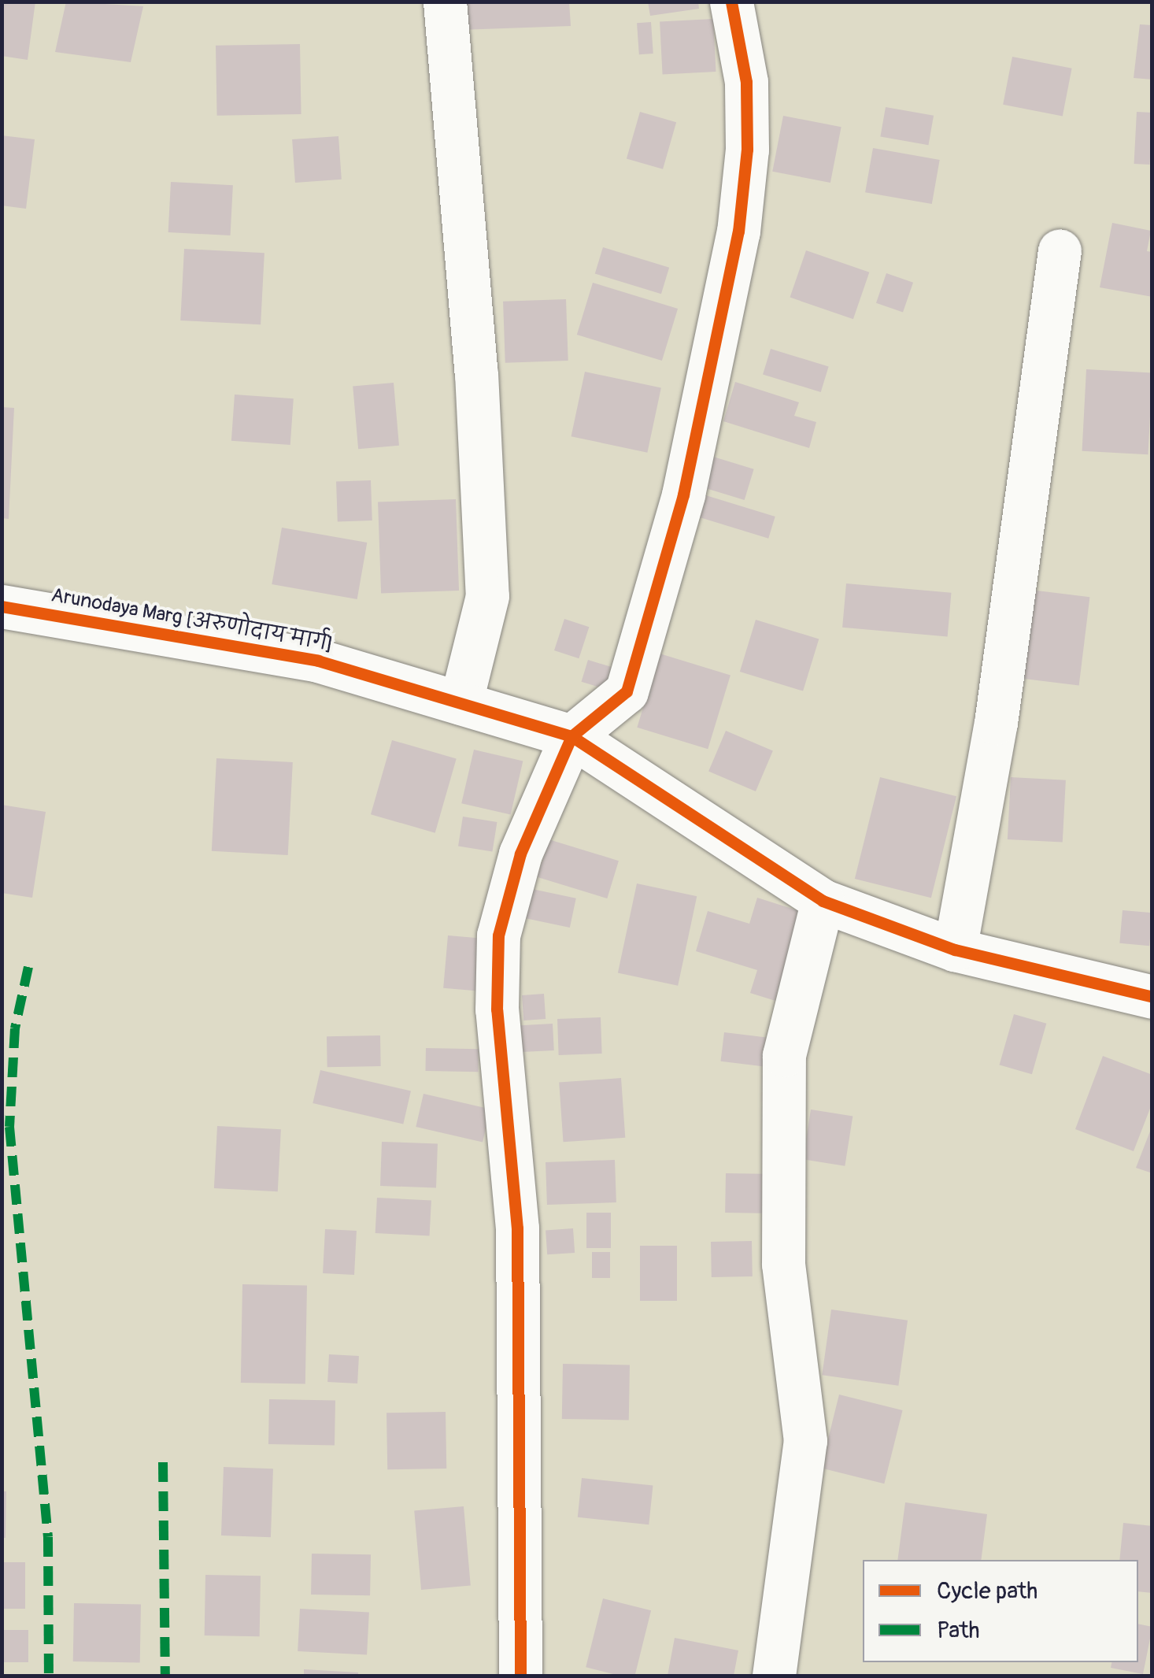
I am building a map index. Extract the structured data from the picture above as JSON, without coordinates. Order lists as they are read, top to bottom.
{
  "streets": {
    "street": ["Arunodaya Marg [अरुणोदा‍य मार्ग]"]
  },
  "legend": ["Cycle path", "Path"]
}
